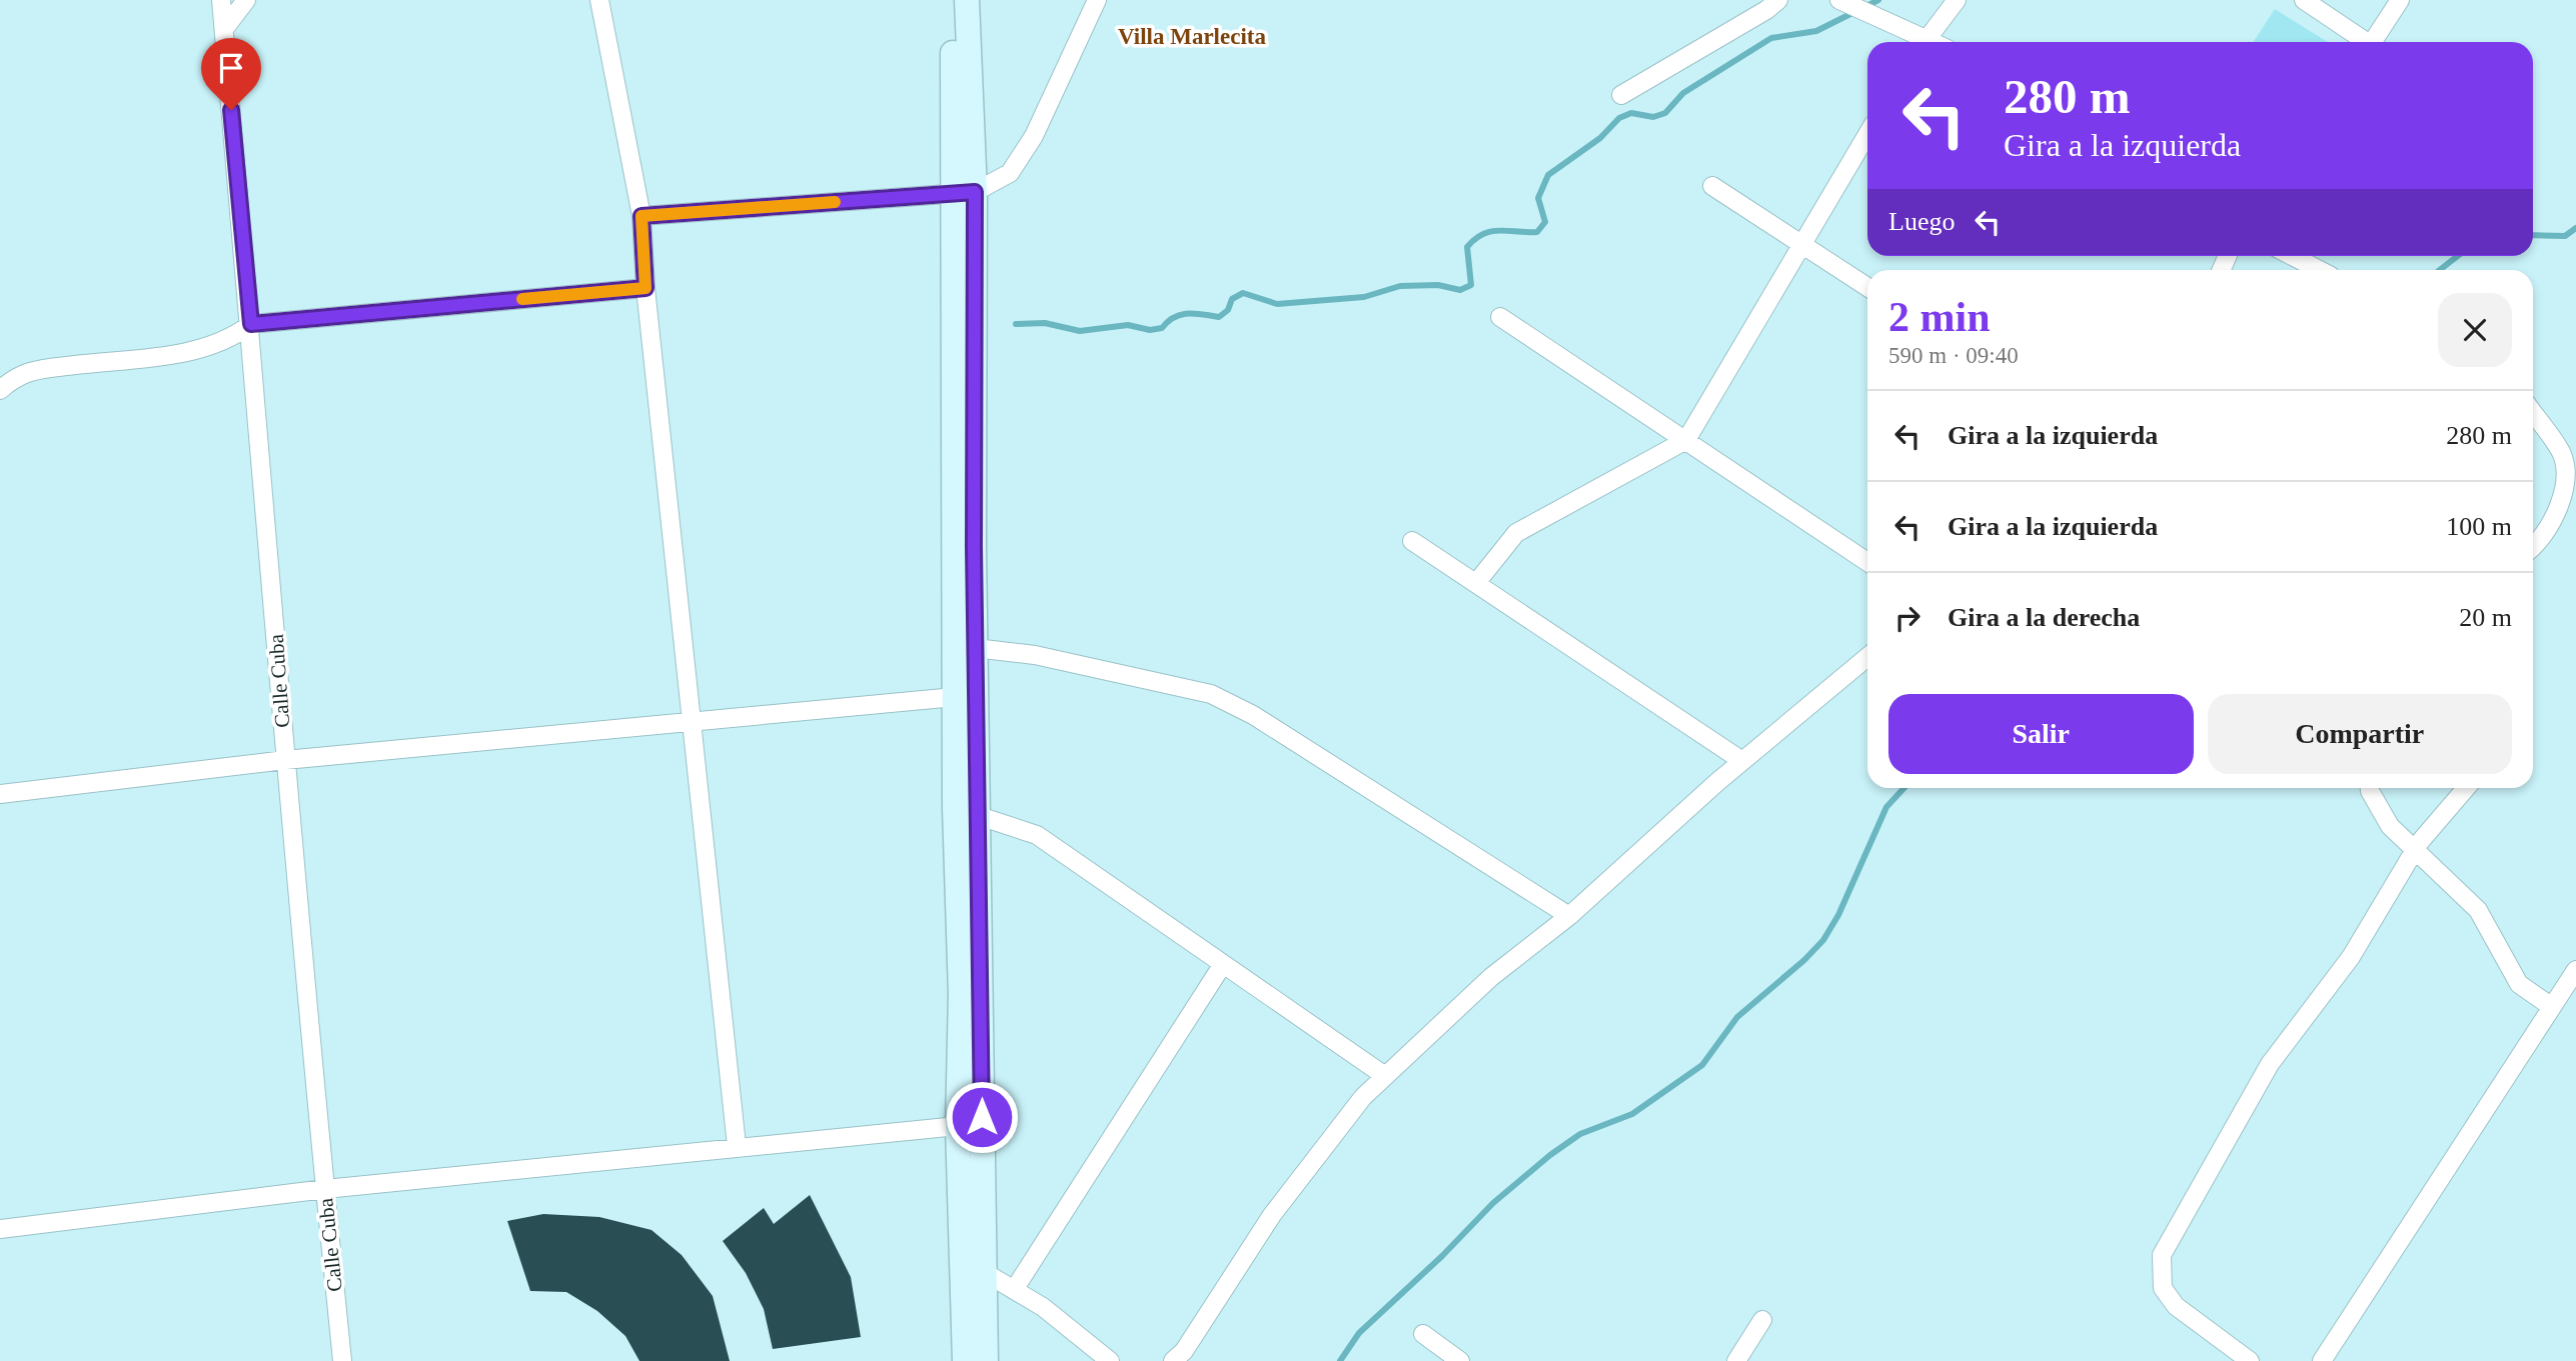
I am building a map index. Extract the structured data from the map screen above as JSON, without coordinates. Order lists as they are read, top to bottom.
{
  "streets": {
    "street": ["Calle Cuba"]
  },
  "districts": ["Villa Marlecita"],
  "page": {
    "turn": ["280 m", "Gira a la izquierda"],
    "then": "Luego",
    "heading": ["2 min", "590 m · 09:40"],
    "list": [
      {
        "name": "Gira a la izquierda",
        "value": "280 m"
      },
      {
        "name": "Gira a la izquierda",
        "value": "100 m"
      },
      {
        "name": "Gira a la derecha",
        "value": "20 m"
      }
    ],
    "buttons": ["Salir", "Compartir"]
  }
}
